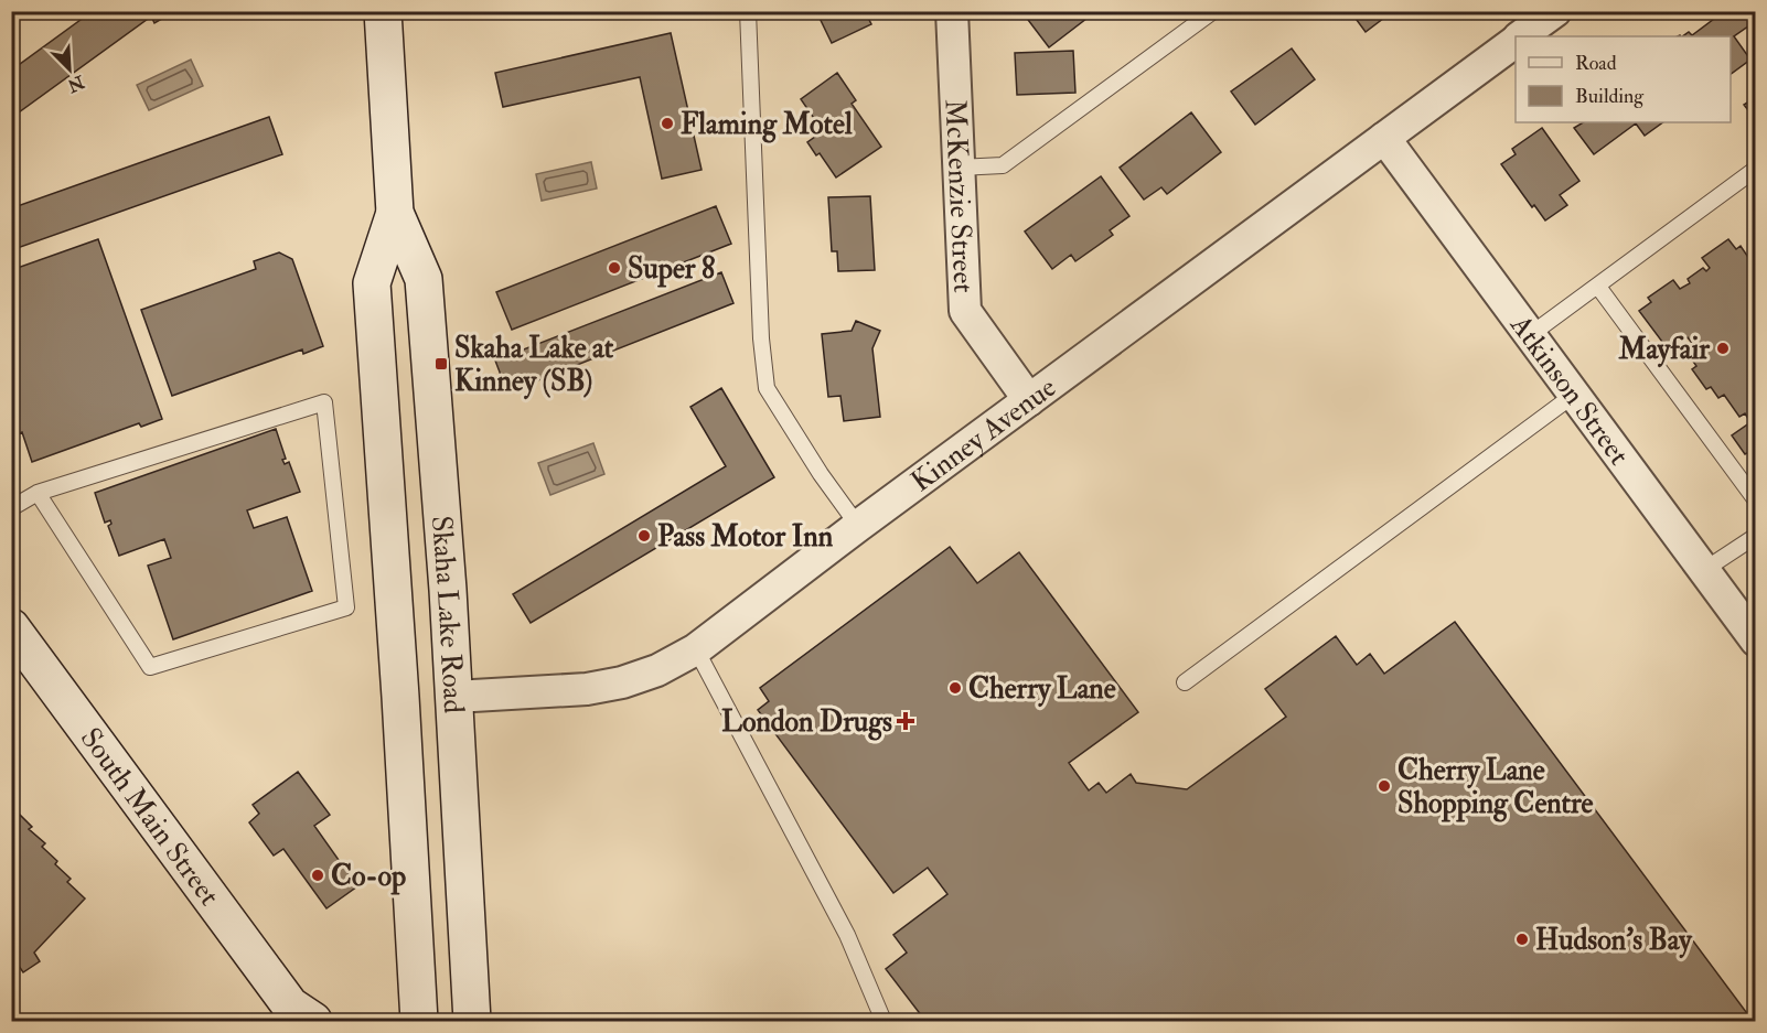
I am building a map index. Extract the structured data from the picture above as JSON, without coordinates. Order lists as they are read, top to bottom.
{
  "streets": {
    "main road": ["Kinney Avenue", "Skaha Lake Road", "South Main Street"],
    "street": ["McKenzie Street", "Atkinson Street"]
  },
  "crossings": [
    ["McKenzie Street", "Kinney Avenue"],
    ["Atkinson Street", "Kinney Avenue"],
    ["Kinney Avenue", "Skaha Lake Road"]
  ],
  "places": {
    "other": [
      "Flaming Motel",
      "Super 8",
      "Mayfair",
      "Pass Motor Inn",
      "Cherry Lane",
      "Cherry Lane Shopping Centre",
      "Co-op",
      "Hudson's Bay"
    ],
    "transit": ["Skaha Lake at Kinney (SB)"],
    "health": ["London Drugs"]
  },
  "legend": ["Road", "Building"],
  "north": "bottom right"
}
